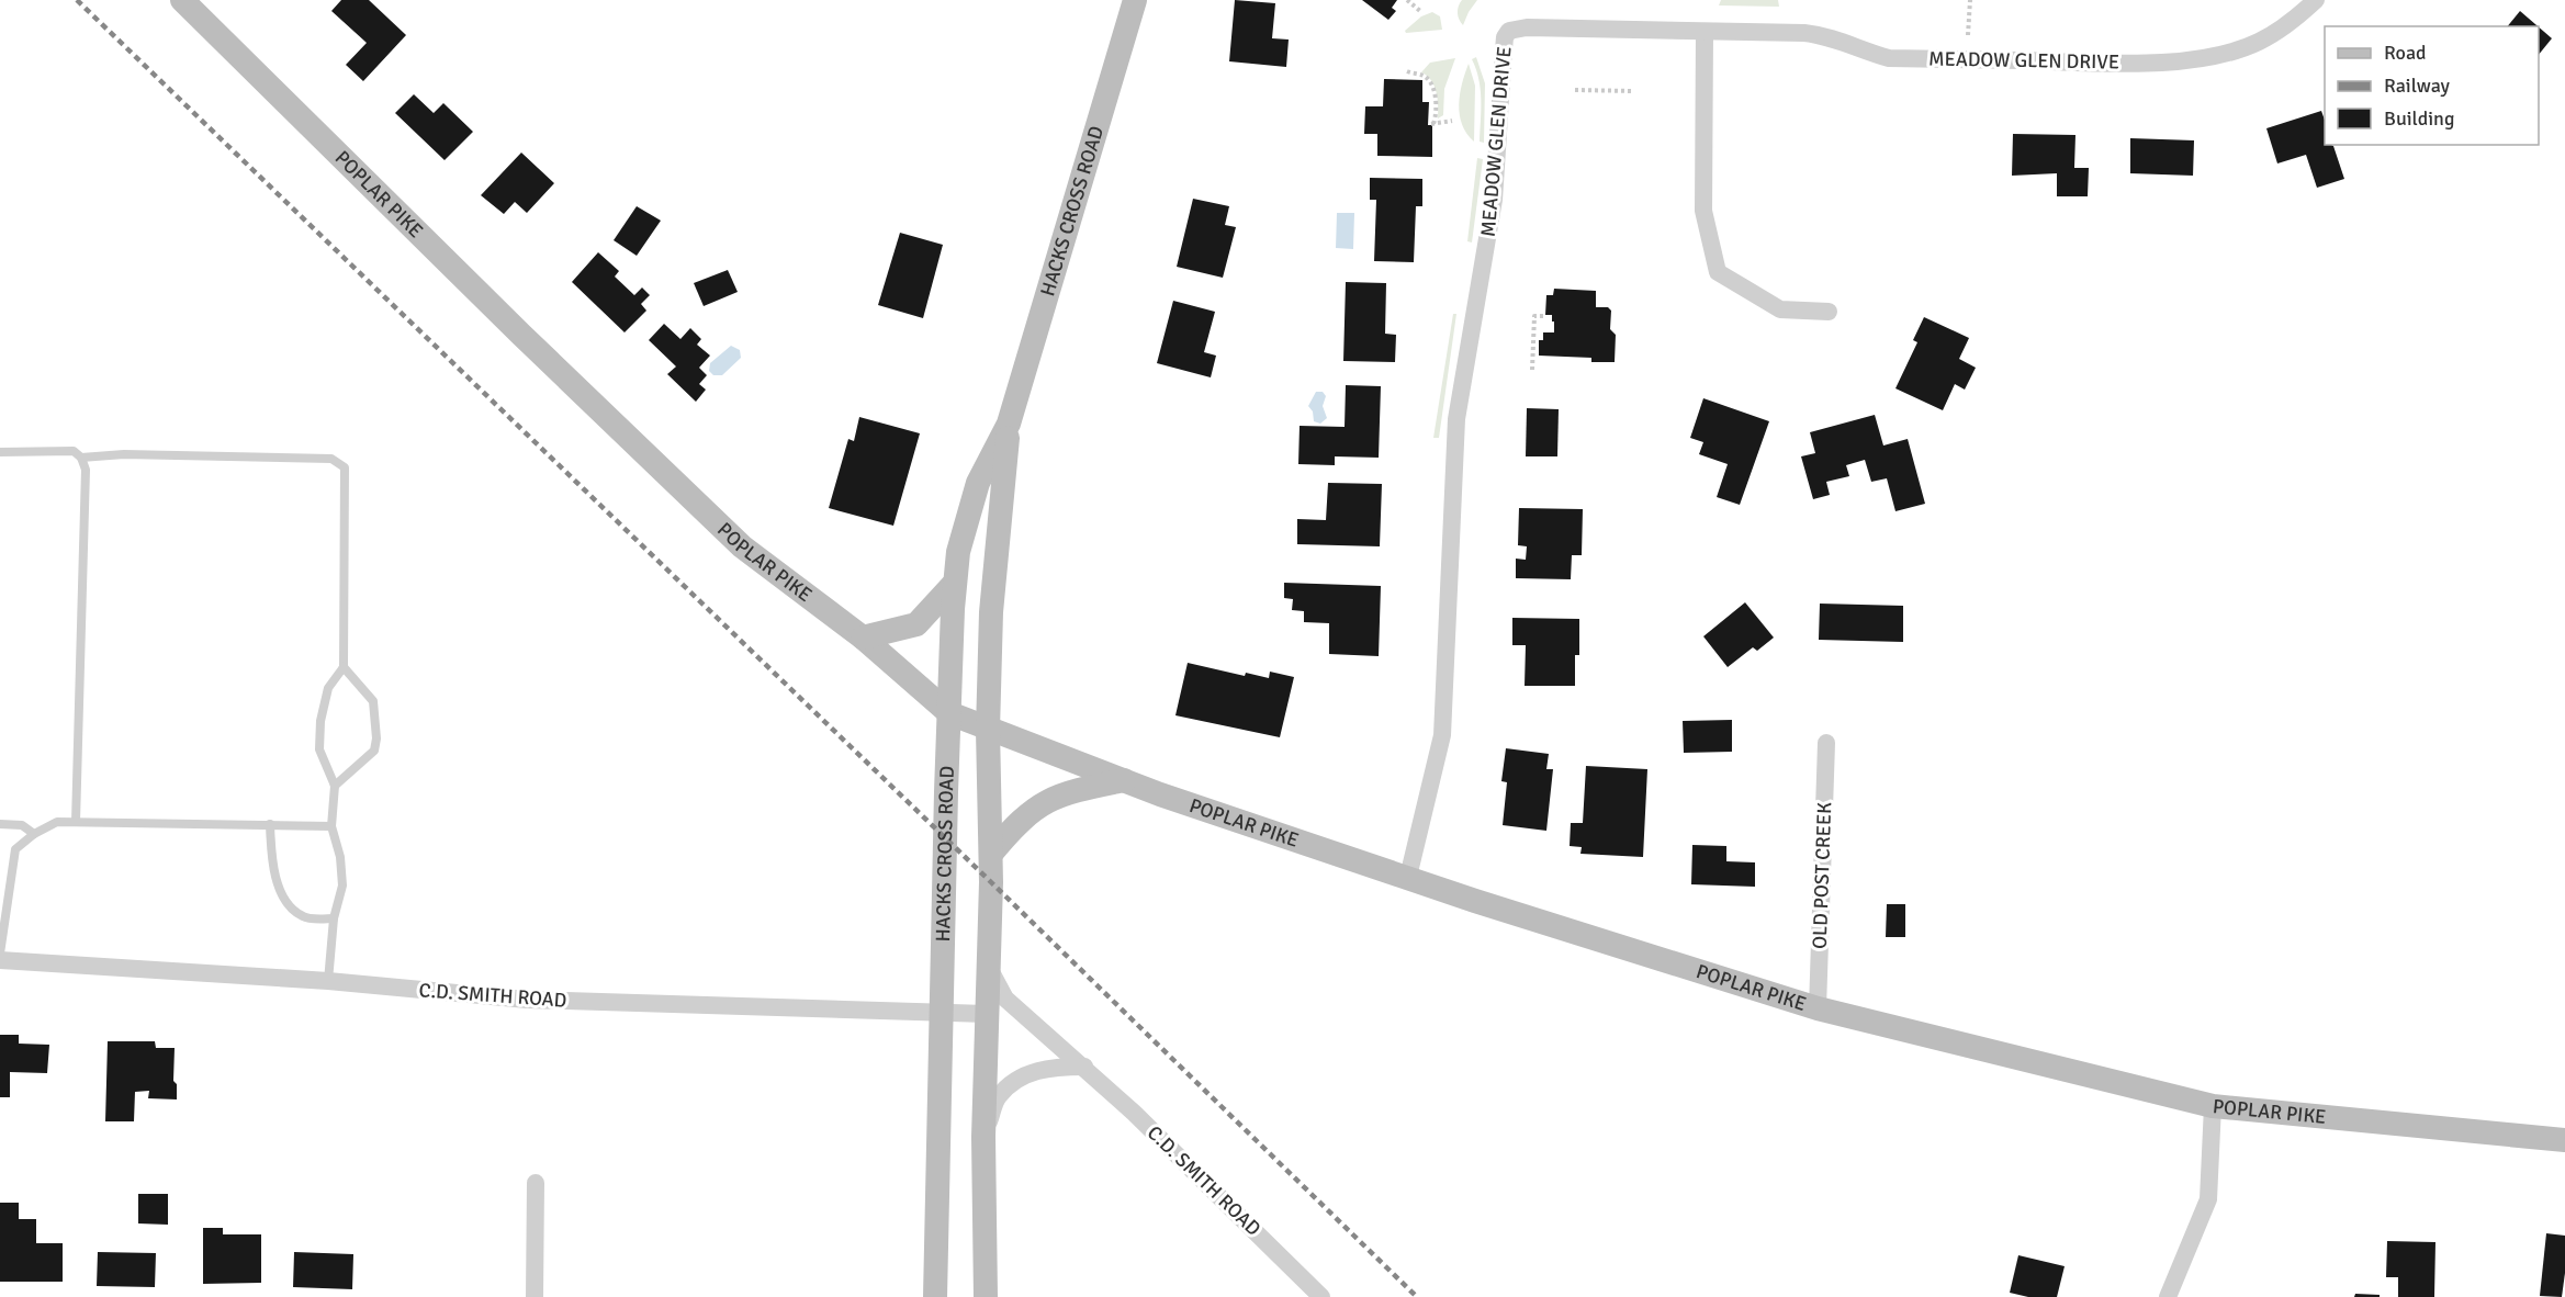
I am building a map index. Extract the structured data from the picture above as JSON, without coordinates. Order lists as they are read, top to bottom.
{
  "streets": {
    "main road": ["POPLAR PIKE", "HACKS CROSS ROAD"],
    "street": ["MEADOW GLEN DRIVE", "OLD POST CREEK", "C.D. SMITH ROAD"]
  },
  "crossings": [
    ["MEADOW GLEN DRIVE", "POPLAR PIKE"],
    ["POPLAR PIKE", "HACKS CROSS ROAD"],
    ["POPLAR PIKE", "OLD POST CREEK"],
    ["HACKS CROSS ROAD", "C.D. SMITH ROAD"]
  ],
  "legend": ["Road", "Railway", "Building"]
}
